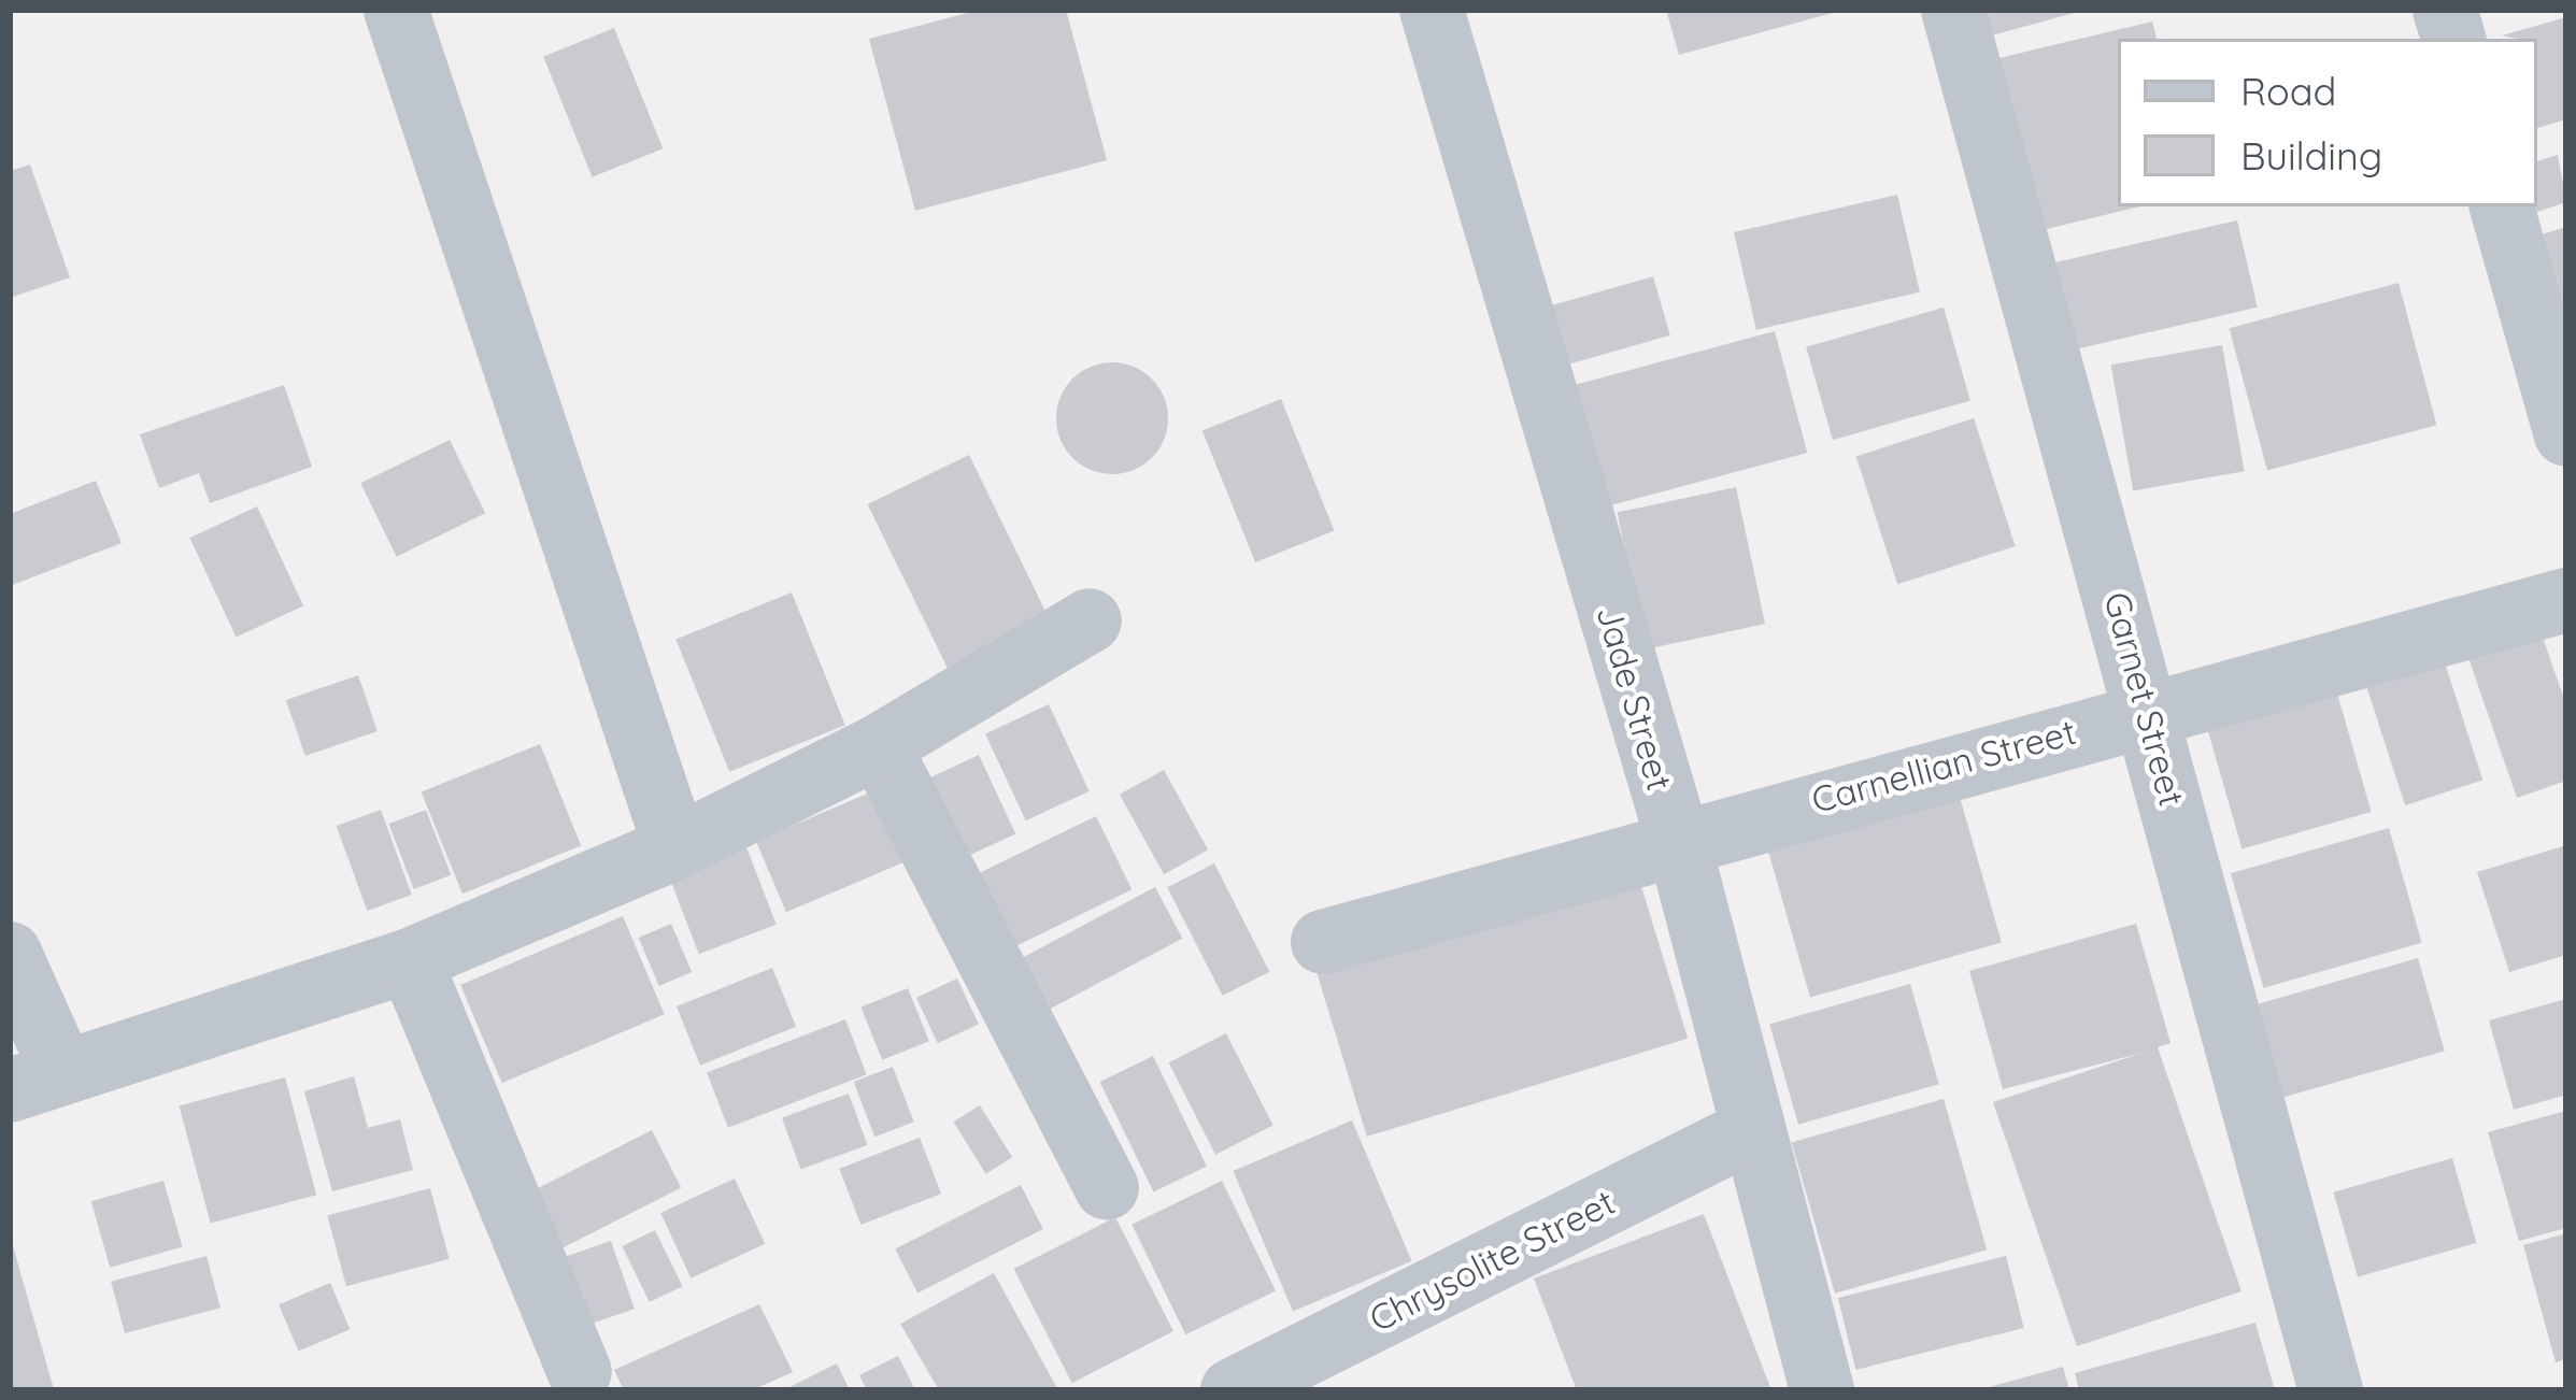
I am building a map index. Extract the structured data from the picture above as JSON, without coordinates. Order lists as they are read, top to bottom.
{
  "streets": {
    "street": [
      "Jade Street",
      "Garnet Street",
      "Carnellian Street",
      "Chrysolite Street"
    ]
  },
  "crossings": [
    ["Jade Street", "Carnellian Street"],
    ["Jade Street", "Chrysolite Street"],
    ["Garnet Street", "Carnellian Street"]
  ],
  "legend": ["Road", "Building"]
}
